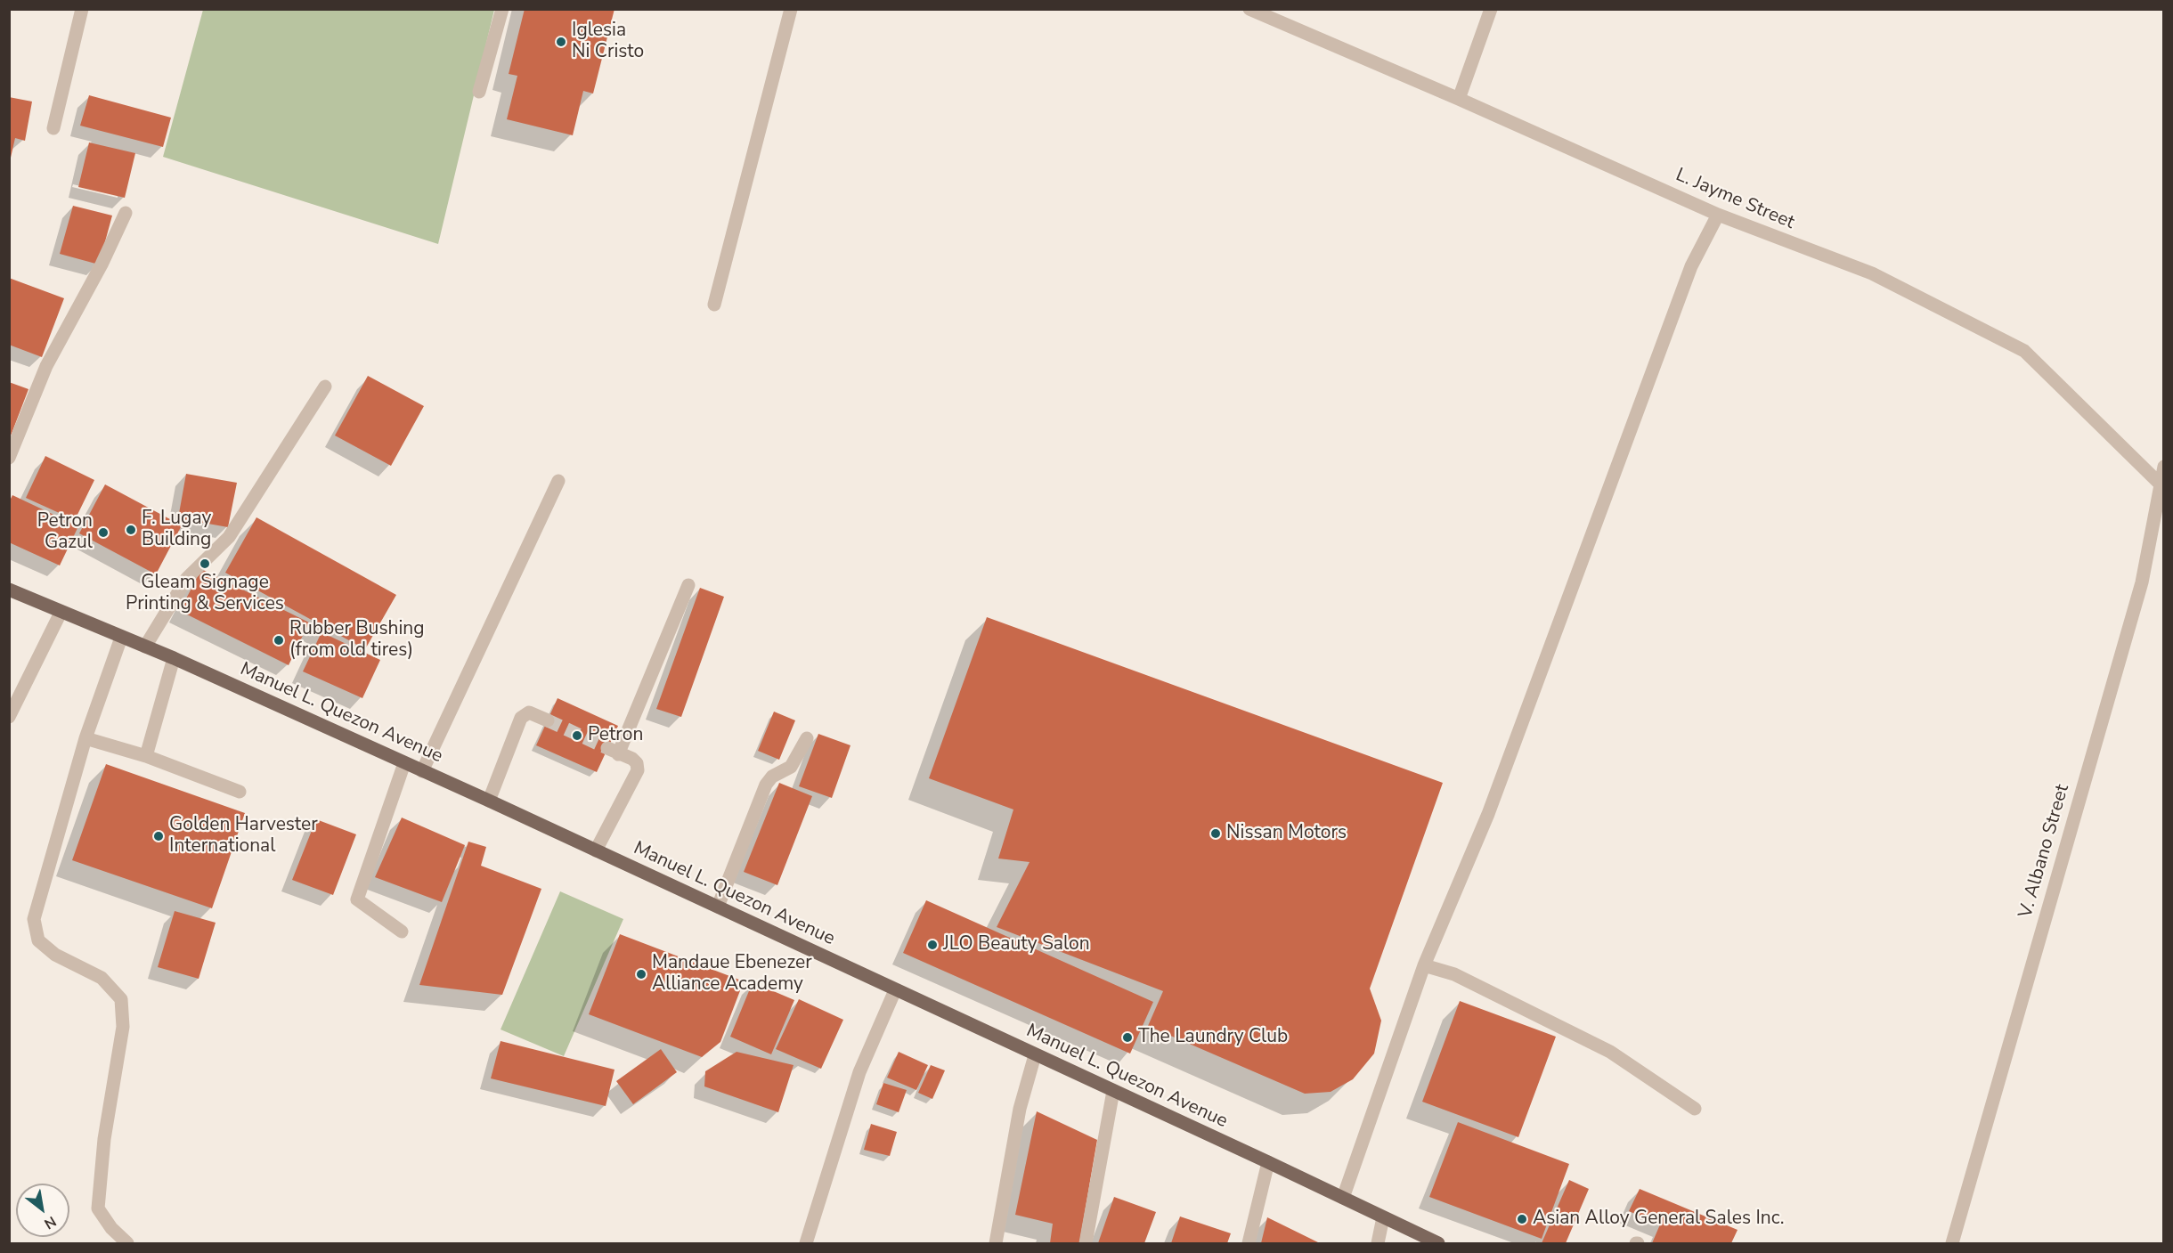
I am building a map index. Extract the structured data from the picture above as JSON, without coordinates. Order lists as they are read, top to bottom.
{
  "streets": {
    "main road": ["Manuel L. Quezon Avenue"],
    "street": ["L. Jayme Street", "V. Albano Street"]
  },
  "crossings": [
    ["L. Jayme Street", "V. Albano Street"]
  ],
  "places": [
    "Iglesia Ni Cristo",
    "F. Lugay Building",
    "Petron Gazul",
    "Gleam Signage Printing & Services",
    "Rubber Bushing (from old tires)",
    "Petron",
    "Nissan Motors",
    "Golden Harvester International",
    "JLO Beauty Salon",
    "Mandaue Ebenezer Alliance Academy",
    "The Laundry Club",
    "Asian Alloy General Sales Inc."
  ],
  "north": "bottom right"
}
